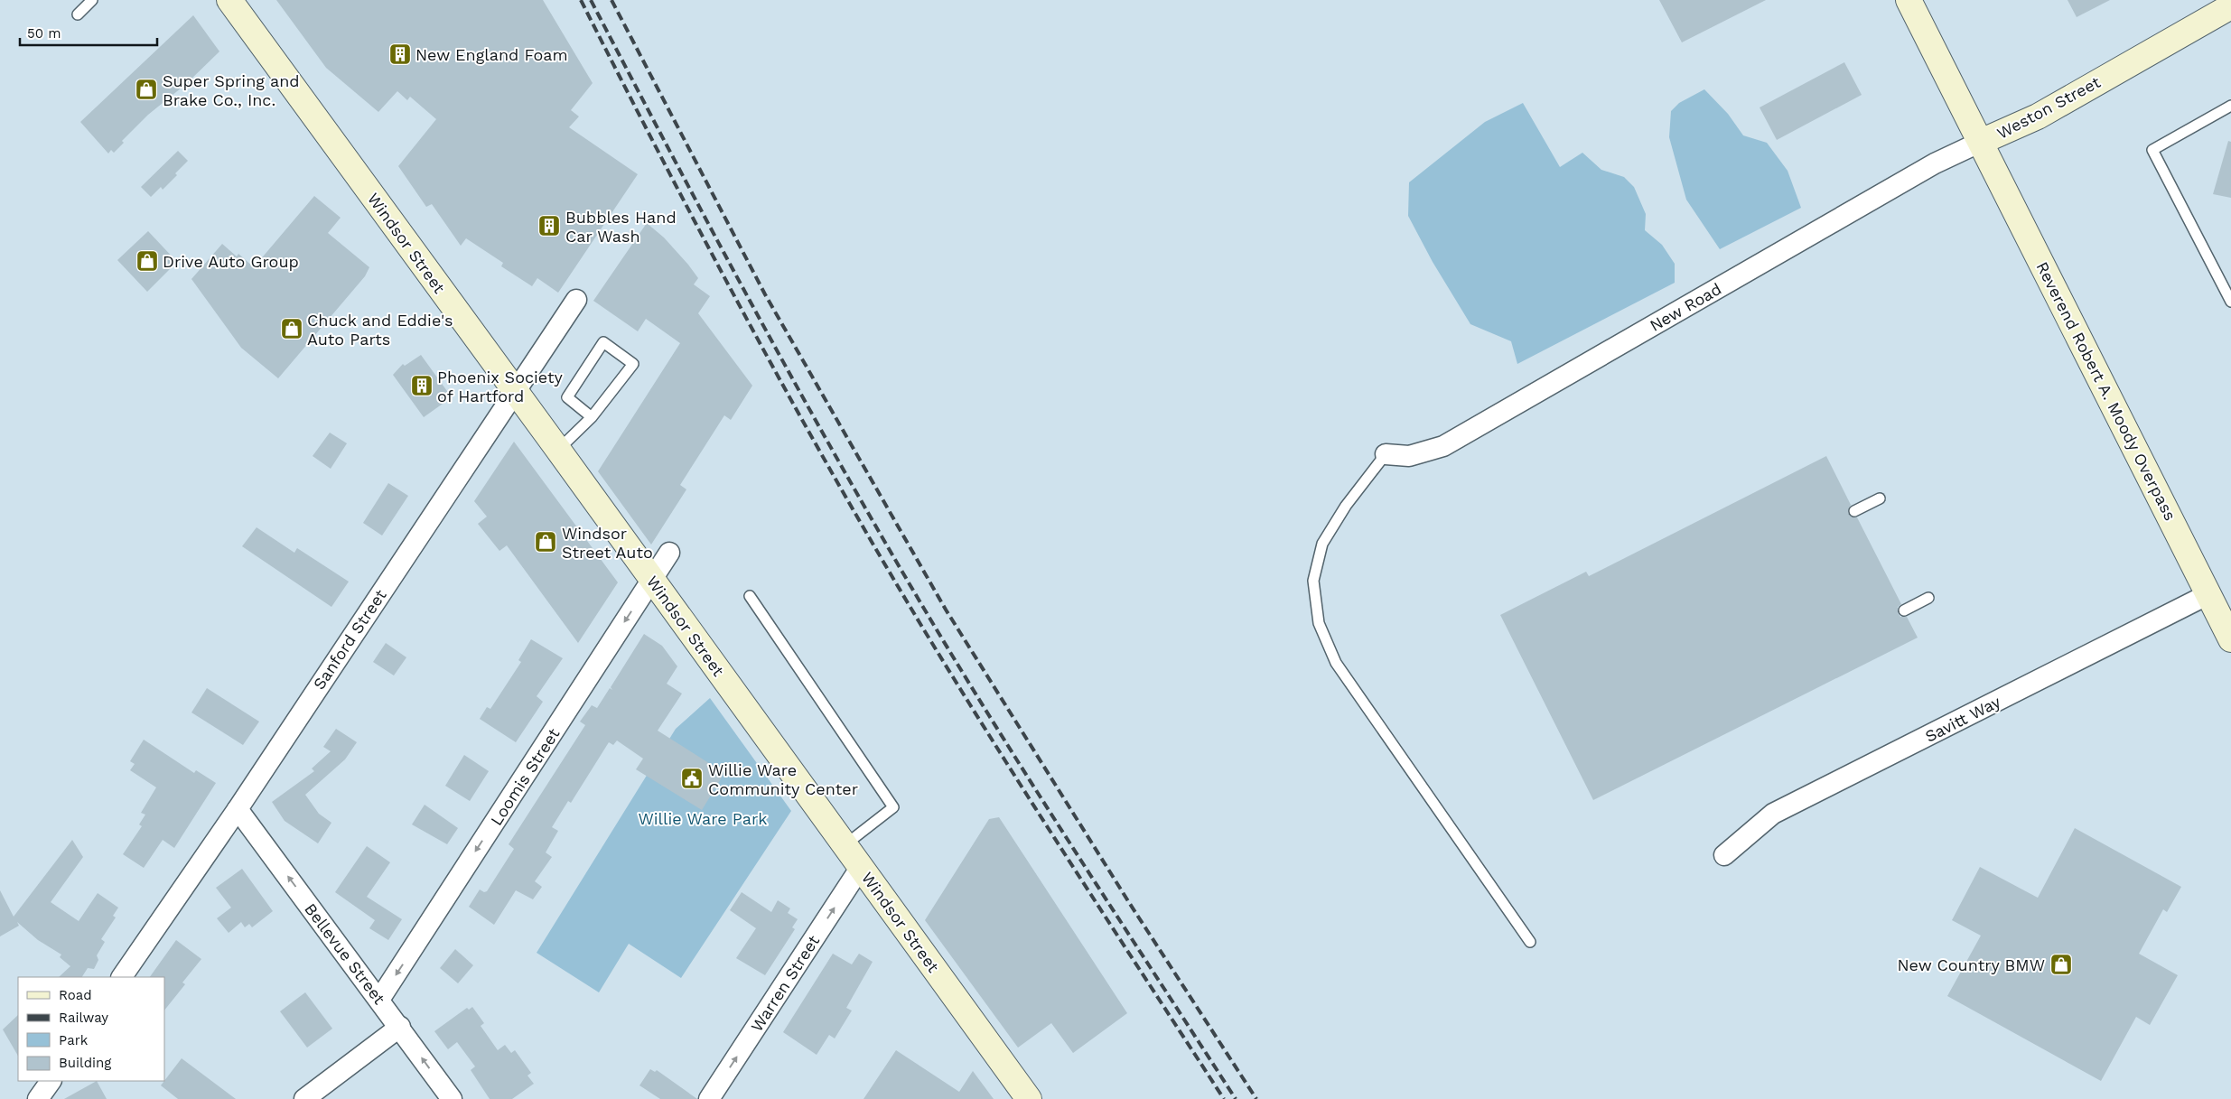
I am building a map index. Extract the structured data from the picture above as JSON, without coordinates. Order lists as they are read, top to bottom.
{
  "streets": {
    "main road": ["Weston Street", "Windsor Street", "Reverend Robert A. Moody Overpass"],
    "street": [
      "New Road",
      "Sanford Street",
      "Savitt Way",
      "Loomis Street",
      "Bellevue Street",
      "Warren Street"
    ]
  },
  "crossings": [
    ["Weston Street", "New Road"],
    ["Weston Street", "Reverend Robert A. Moody Overpass"],
    ["Windsor Street", "Sanford Street"],
    ["Windsor Street", "Loomis Street"],
    ["Windsor Street", "Warren Street"],
    ["New Road", "Reverend Robert A. Moody Overpass"],
    ["Reverend Robert A. Moody Overpass", "Savitt Way"],
    ["Sanford Street", "Bellevue Street"],
    ["Loomis Street", "Bellevue Street"]
  ],
  "one_way": ["Loomis Street", "Bellevue Street", "Warren Street"],
  "parks": ["Willie Ware Park"],
  "places": {
    "building": ["New England Foam", "Bubbles Hand Car Wash", "Phoenix Society of Hartford"],
    "shop": [
      "Super Spring and Brake Co., Inc.",
      "Drive Auto Group",
      "Chuck and Eddie's Auto Parts",
      "Windsor Street Auto",
      "New Country BMW"
    ],
    "public building": ["Willie Ware Community Center"]
  },
  "legend": [
    "Road",
    "Railway",
    "Park",
    "Building"
  ],
  "scale_bar": "50 m"
}
